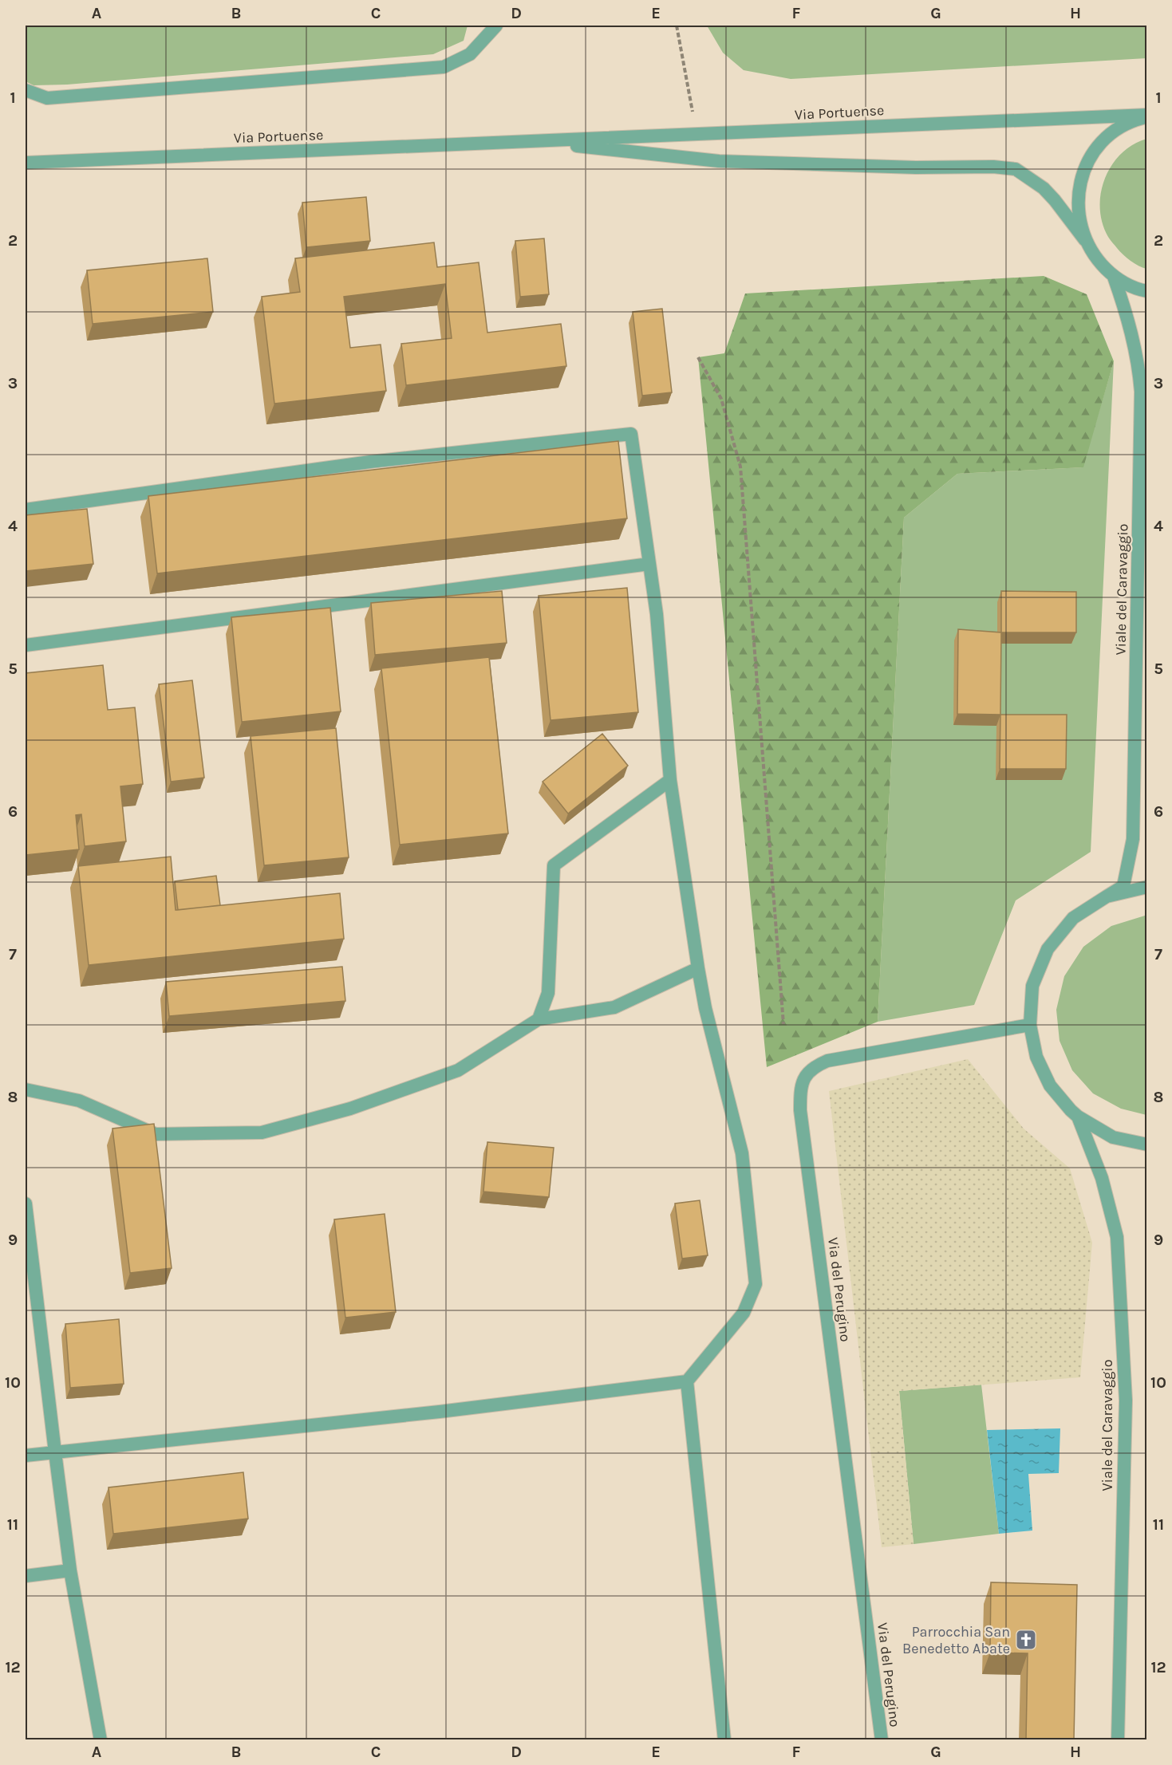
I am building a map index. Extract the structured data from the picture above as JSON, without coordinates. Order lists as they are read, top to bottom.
{
  "streets": {
    "street": ["Via Portuense", "Viale del Caravaggio", "Via del Perugino"]
  },
  "places": {
    "church": ["Parrocchia San Benedetto Abate"]
  },
  "grid": {
    "columns": [
      "A",
      "B",
      "C",
      "D",
      "E",
      "F",
      "G",
      "H"
    ],
    "rows": [
      "1",
      "2",
      "3",
      "4",
      "5",
      "6",
      "7",
      "8",
      "9",
      "10",
      "11",
      "12"
    ]
  }
}
